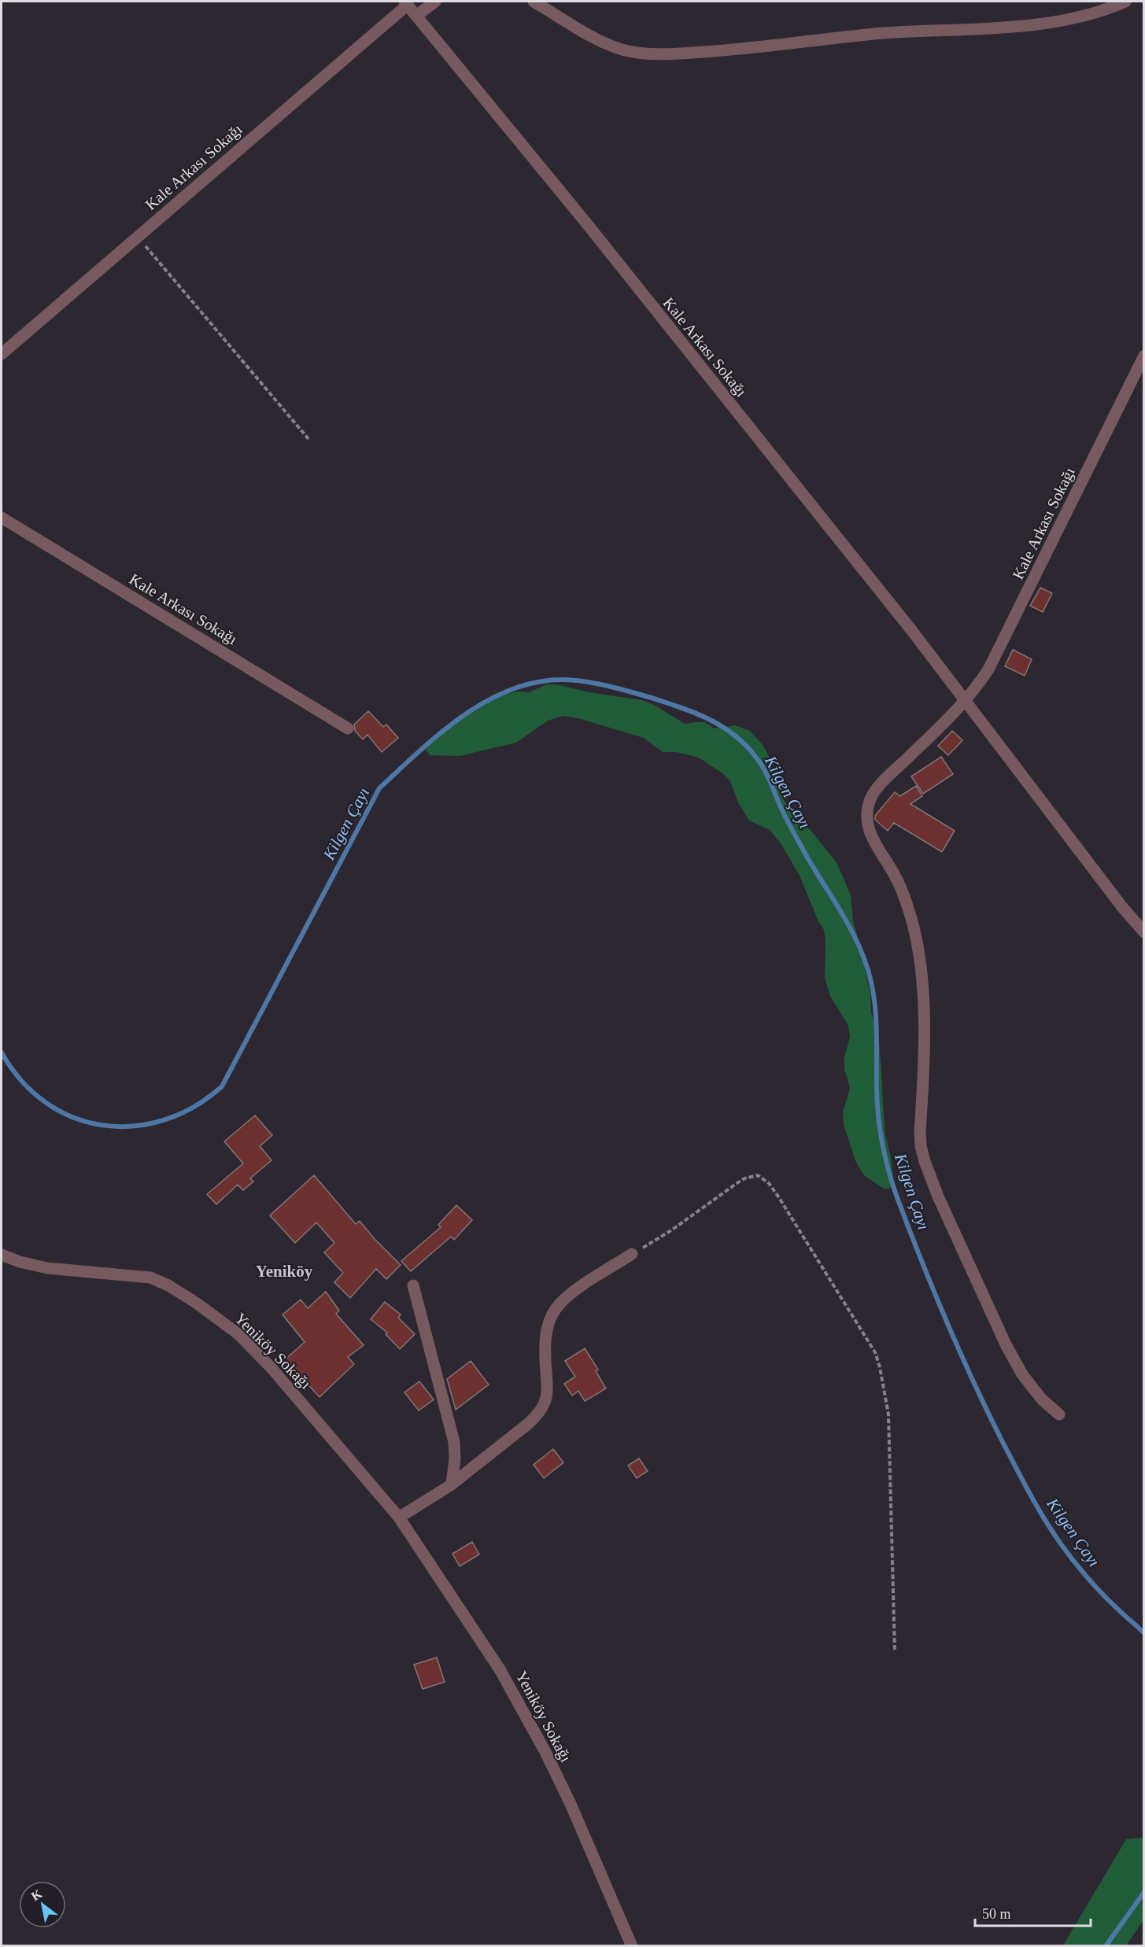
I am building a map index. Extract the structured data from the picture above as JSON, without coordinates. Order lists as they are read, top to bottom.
{
  "streets": {
    "street": ["Kale Arkası Sokağı", "Yeniköy Sokağı"]
  },
  "districts": ["Yeniköy"],
  "water": ["Kilgen Çayı"],
  "scale_bar": "50 m",
  "north": "top left"
}
